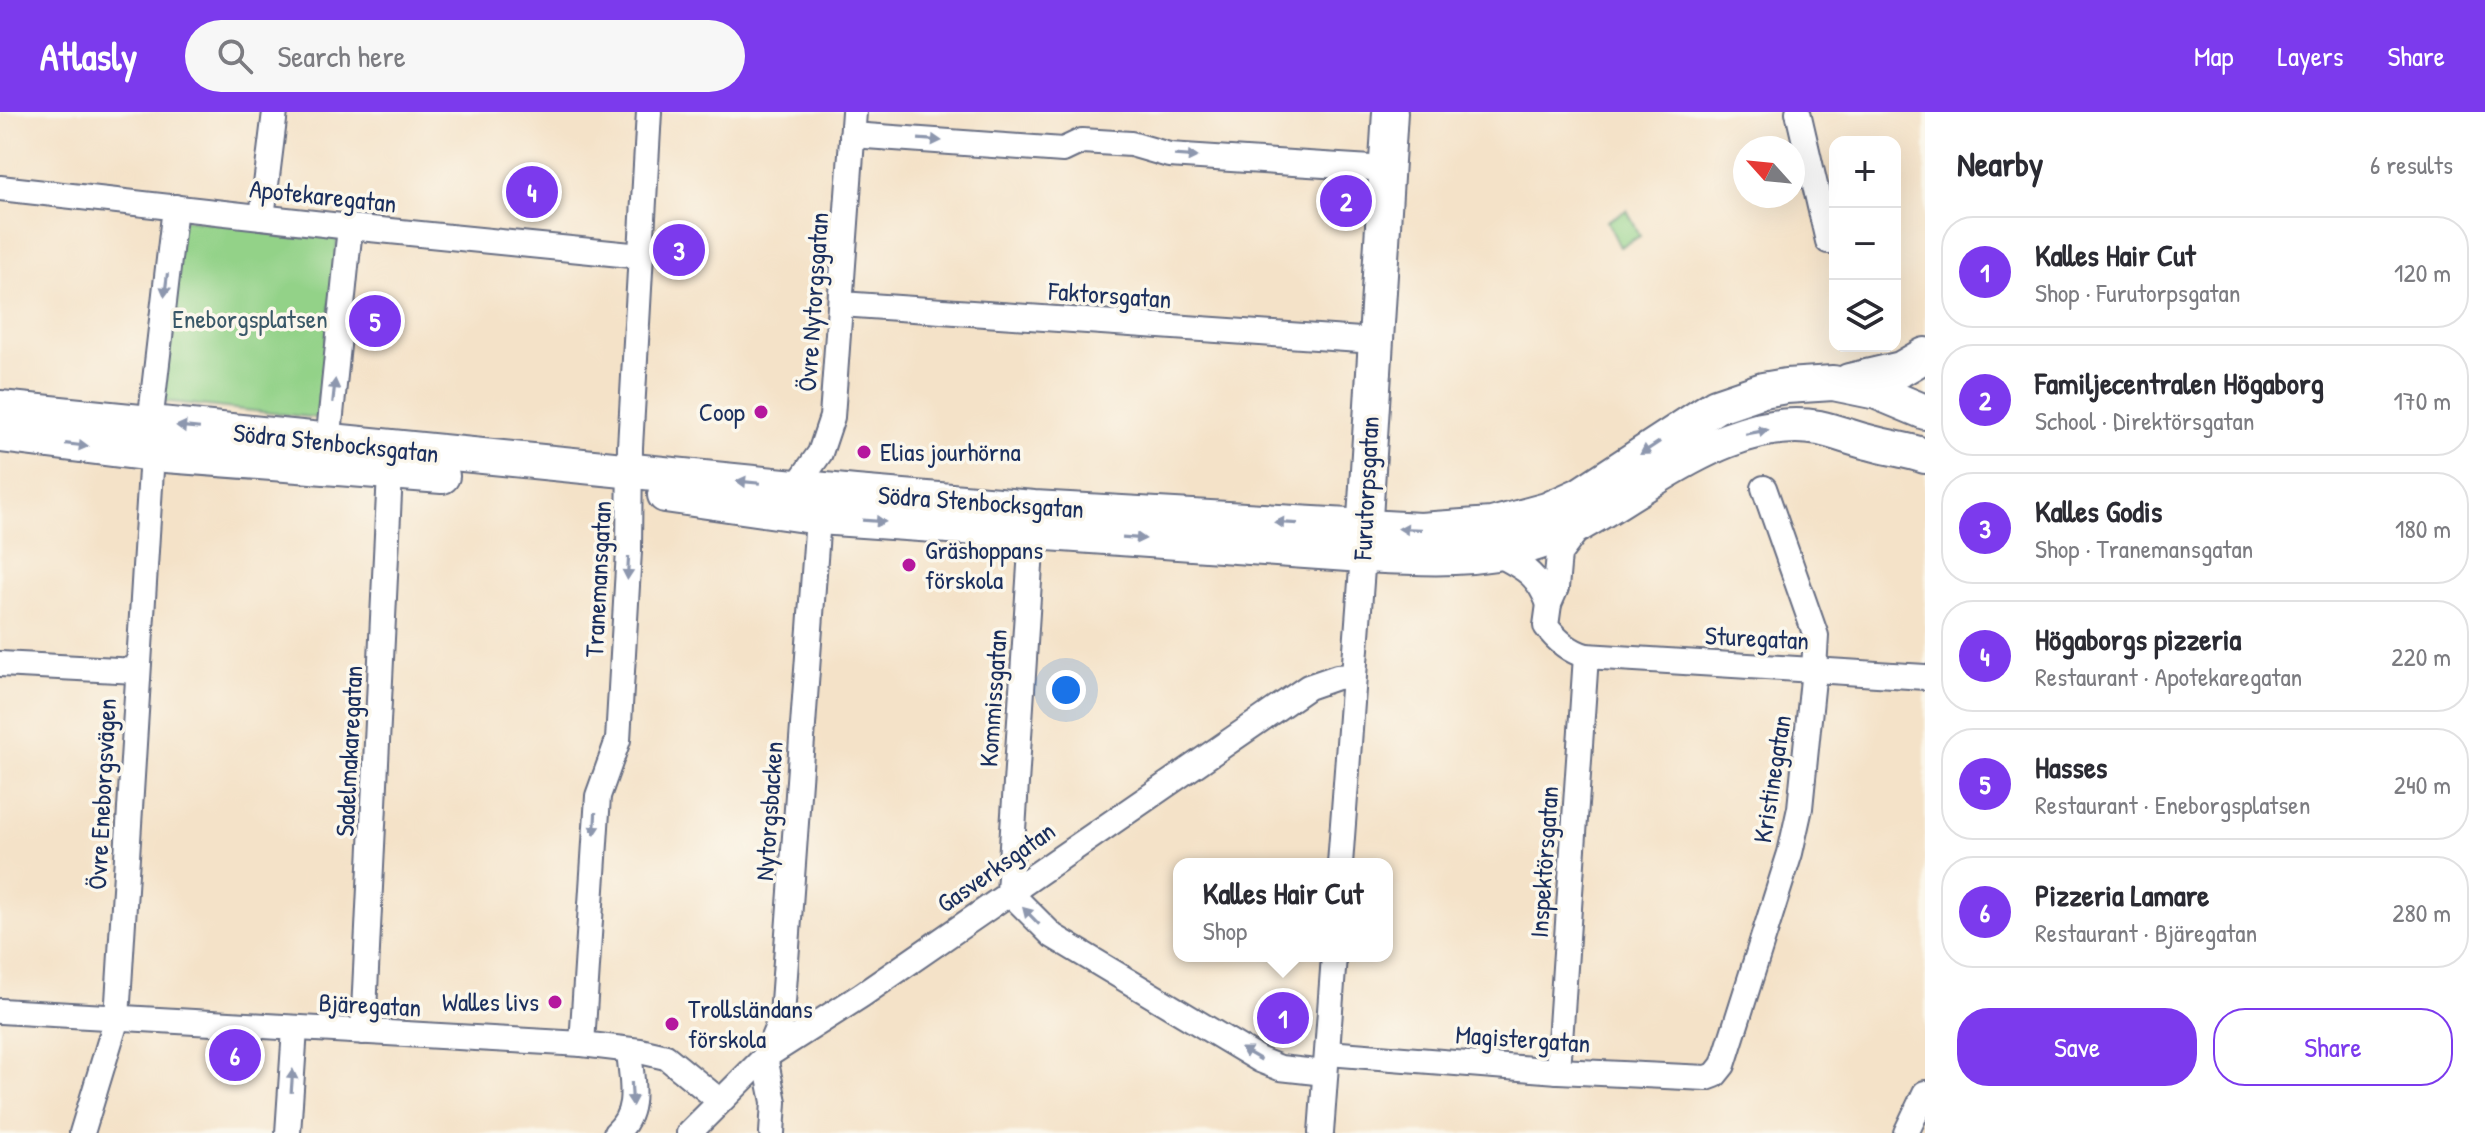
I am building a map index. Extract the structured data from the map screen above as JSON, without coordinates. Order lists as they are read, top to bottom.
{
  "streets": {
    "main road": ["Södra Stenbocksgatan", "Furutorpsgatan"],
    "street": [
      "Apotekaregatan",
      "Faktorsgatan",
      "Övre Nytorgsgatan",
      "Tranemansgatan",
      "Sturegatan",
      "Kommissgatan",
      "Sadelmakaregatan",
      "Kristinegatan",
      "Övre Eneborgsvägen",
      "Nytorgsbacken",
      "Inspektörsgatan",
      "Gasverksgatan",
      "Bjäregatan",
      "Magistergatan"
    ]
  },
  "crossings": [
    ["Apotekaregatan", "Tranemansgatan"],
    ["Faktorsgatan", "Övre Nytorgsgatan"],
    ["Faktorsgatan", "Furutorpsgatan"],
    ["Övre Nytorgsgatan", "Södra Stenbocksgatan"],
    ["Övre Nytorgsgatan", "Nytorgsbacken"],
    ["Södra Stenbocksgatan", "Furutorpsgatan"],
    ["Södra Stenbocksgatan", "Tranemansgatan"],
    ["Södra Stenbocksgatan", "Sturegatan"],
    ["Södra Stenbocksgatan", "Kommissgatan"],
    ["Södra Stenbocksgatan", "Sadelmakaregatan"],
    ["Södra Stenbocksgatan", "Övre Eneborgsvägen"],
    ["Södra Stenbocksgatan", "Nytorgsbacken"],
    ["Södra Stenbocksgatan", "Inspektörsgatan"],
    ["Furutorpsgatan", "Gasverksgatan"],
    ["Tranemansgatan", "Bjäregatan"],
    ["Sturegatan", "Kristinegatan"],
    ["Sturegatan", "Inspektörsgatan"],
    ["Kommissgatan", "Gasverksgatan"],
    ["Kommissgatan", "Magistergatan"],
    ["Sadelmakaregatan", "Bjäregatan"],
    ["Kristinegatan", "Magistergatan"],
    ["Övre Eneborgsvägen", "Bjäregatan"],
    ["Nytorgsbacken", "Gasverksgatan"],
    ["Inspektörsgatan", "Magistergatan"],
    ["Gasverksgatan", "Bjäregatan"],
    ["Gasverksgatan", "Magistergatan"]
  ],
  "one_way": ["Tranemansgatan", "Magistergatan"],
  "parks": ["Eneborgsplatsen"],
  "places": [
    "Coop",
    "Elias jourhörna",
    "Gräshoppans förskola",
    "Walles livs",
    "Trollsländans förskola"
  ],
  "north": "top left",
  "page": {
    "header": "Atlasly",
    "search": "Search here",
    "nav": ["Map", "Layers", "Share"],
    "heading": ["Nearby", "6 results"],
    "map_buttons": ["+", "−"],
    "pins": [
      "4",
      "2",
      "3",
      "5",
      "1",
      "6"
    ],
    "list": [
      {
        "mark": "1",
        "name": "Kalles Hair Cut",
        "note": "Shop · Furutorpsgatan",
        "value": "120 m"
      },
      {
        "mark": "2",
        "name": "Familjecentralen Högaborg",
        "note": "School · Direktörsgatan",
        "value": "170 m"
      },
      {
        "mark": "3",
        "name": "Kalles Godis",
        "note": "Shop · Tranemansgatan",
        "value": "180 m"
      },
      {
        "mark": "4",
        "name": "Högaborgs pizzeria",
        "note": "Restaurant · Apotekaregatan",
        "value": "220 m"
      },
      {
        "mark": "5",
        "name": "Hasses",
        "note": "Restaurant · Eneborgsplatsen",
        "value": "240 m"
      },
      {
        "mark": "6",
        "name": "Pizzeria Lamare",
        "note": "Restaurant · Bjäregatan",
        "value": "280 m"
      }
    ],
    "popup": ["Kalles Hair Cut", "Shop"],
    "buttons": ["Save", "Share"]
  }
}
